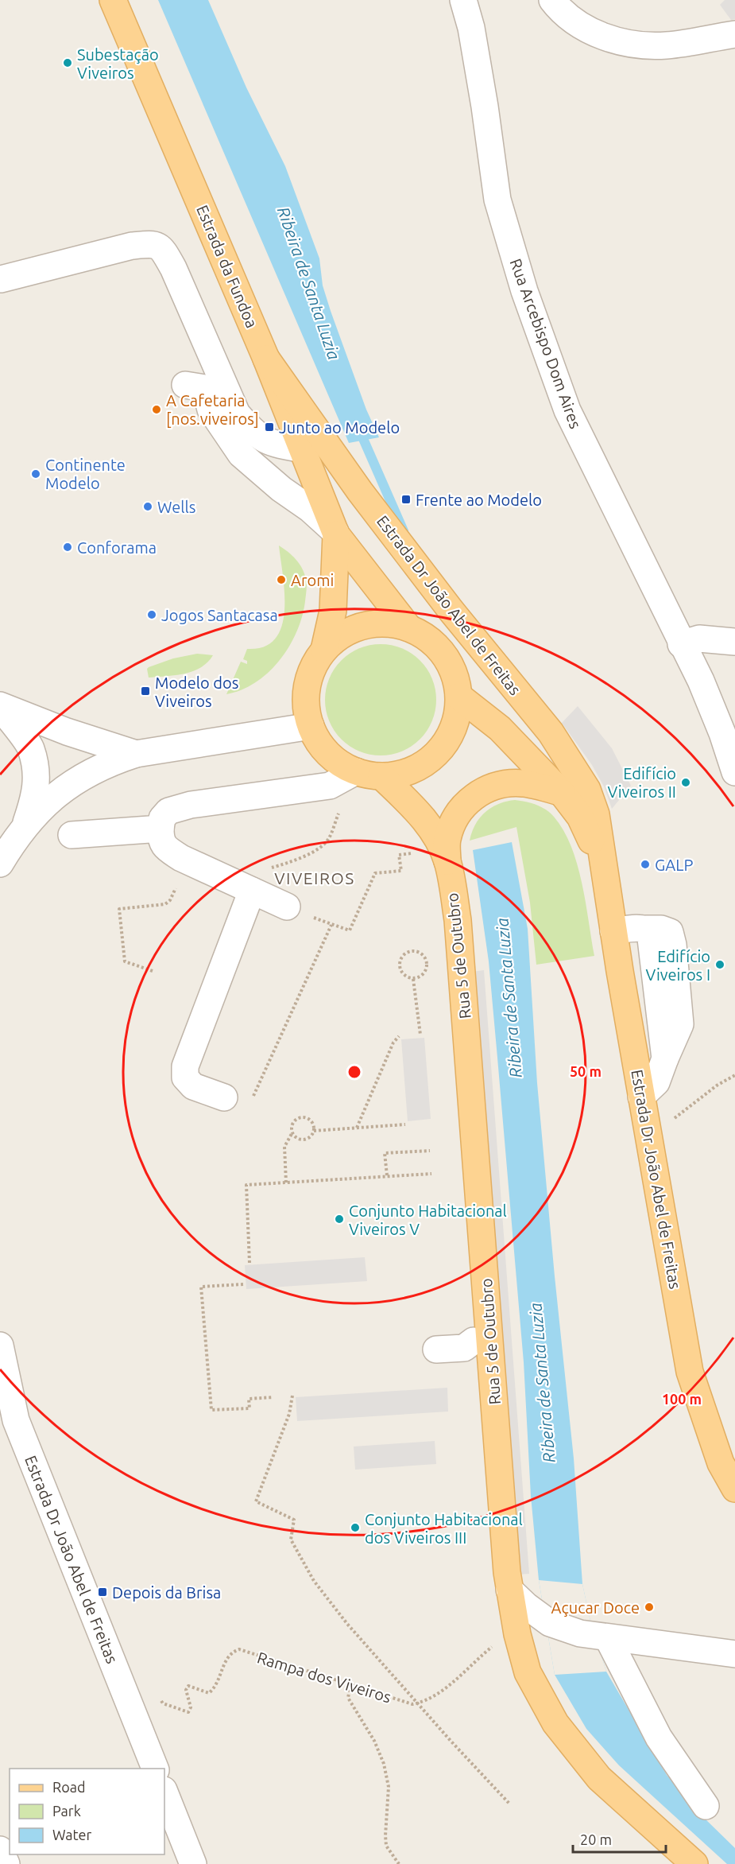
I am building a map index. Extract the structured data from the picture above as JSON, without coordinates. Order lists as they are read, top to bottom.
{
  "streets": {
    "main road": ["Estrada da Fundoa", "Estrada Dr João Abel de Freitas", "Rua 5 de Outubro"],
    "street": ["Rua Arcebispo Dom Aires"],
    "path": ["Rampa dos Viveiros"]
  },
  "crossings": [
    ["Estrada da Fundoa", "Estrada Dr João Abel de Freitas"],
    ["Estrada da Fundoa", "Rua 5 de Outubro"],
    ["Estrada Dr João Abel de Freitas", "Rua 5 de Outubro"]
  ],
  "districts": ["VIVEIROS"],
  "water": ["Ribeira de Santa Luzia"],
  "places": {
    "other": [
      "Subestação Viveiros",
      "A Cafetaria [nos.viveiros]",
      "Continente Modelo",
      "Wells",
      "Conforama",
      "Aromi",
      "Jogos Santacasa",
      "Edifício Viveiros II",
      "GALP",
      "Edifício Viveiros I",
      "Conjunto Habitacional Viveiros V",
      "Conjunto Habitacional dos Viveiros III",
      "Açucar Doce"
    ],
    "transit": [
      "Junto ao Modelo",
      "Frente ao Modelo",
      "Modelo dos Viveiros",
      "Depois da Brisa"
    ]
  },
  "legend": ["Road", "Park", "Water"],
  "scale_bar": "20 m",
  "rings": ["50 m", "100 m"]
}
